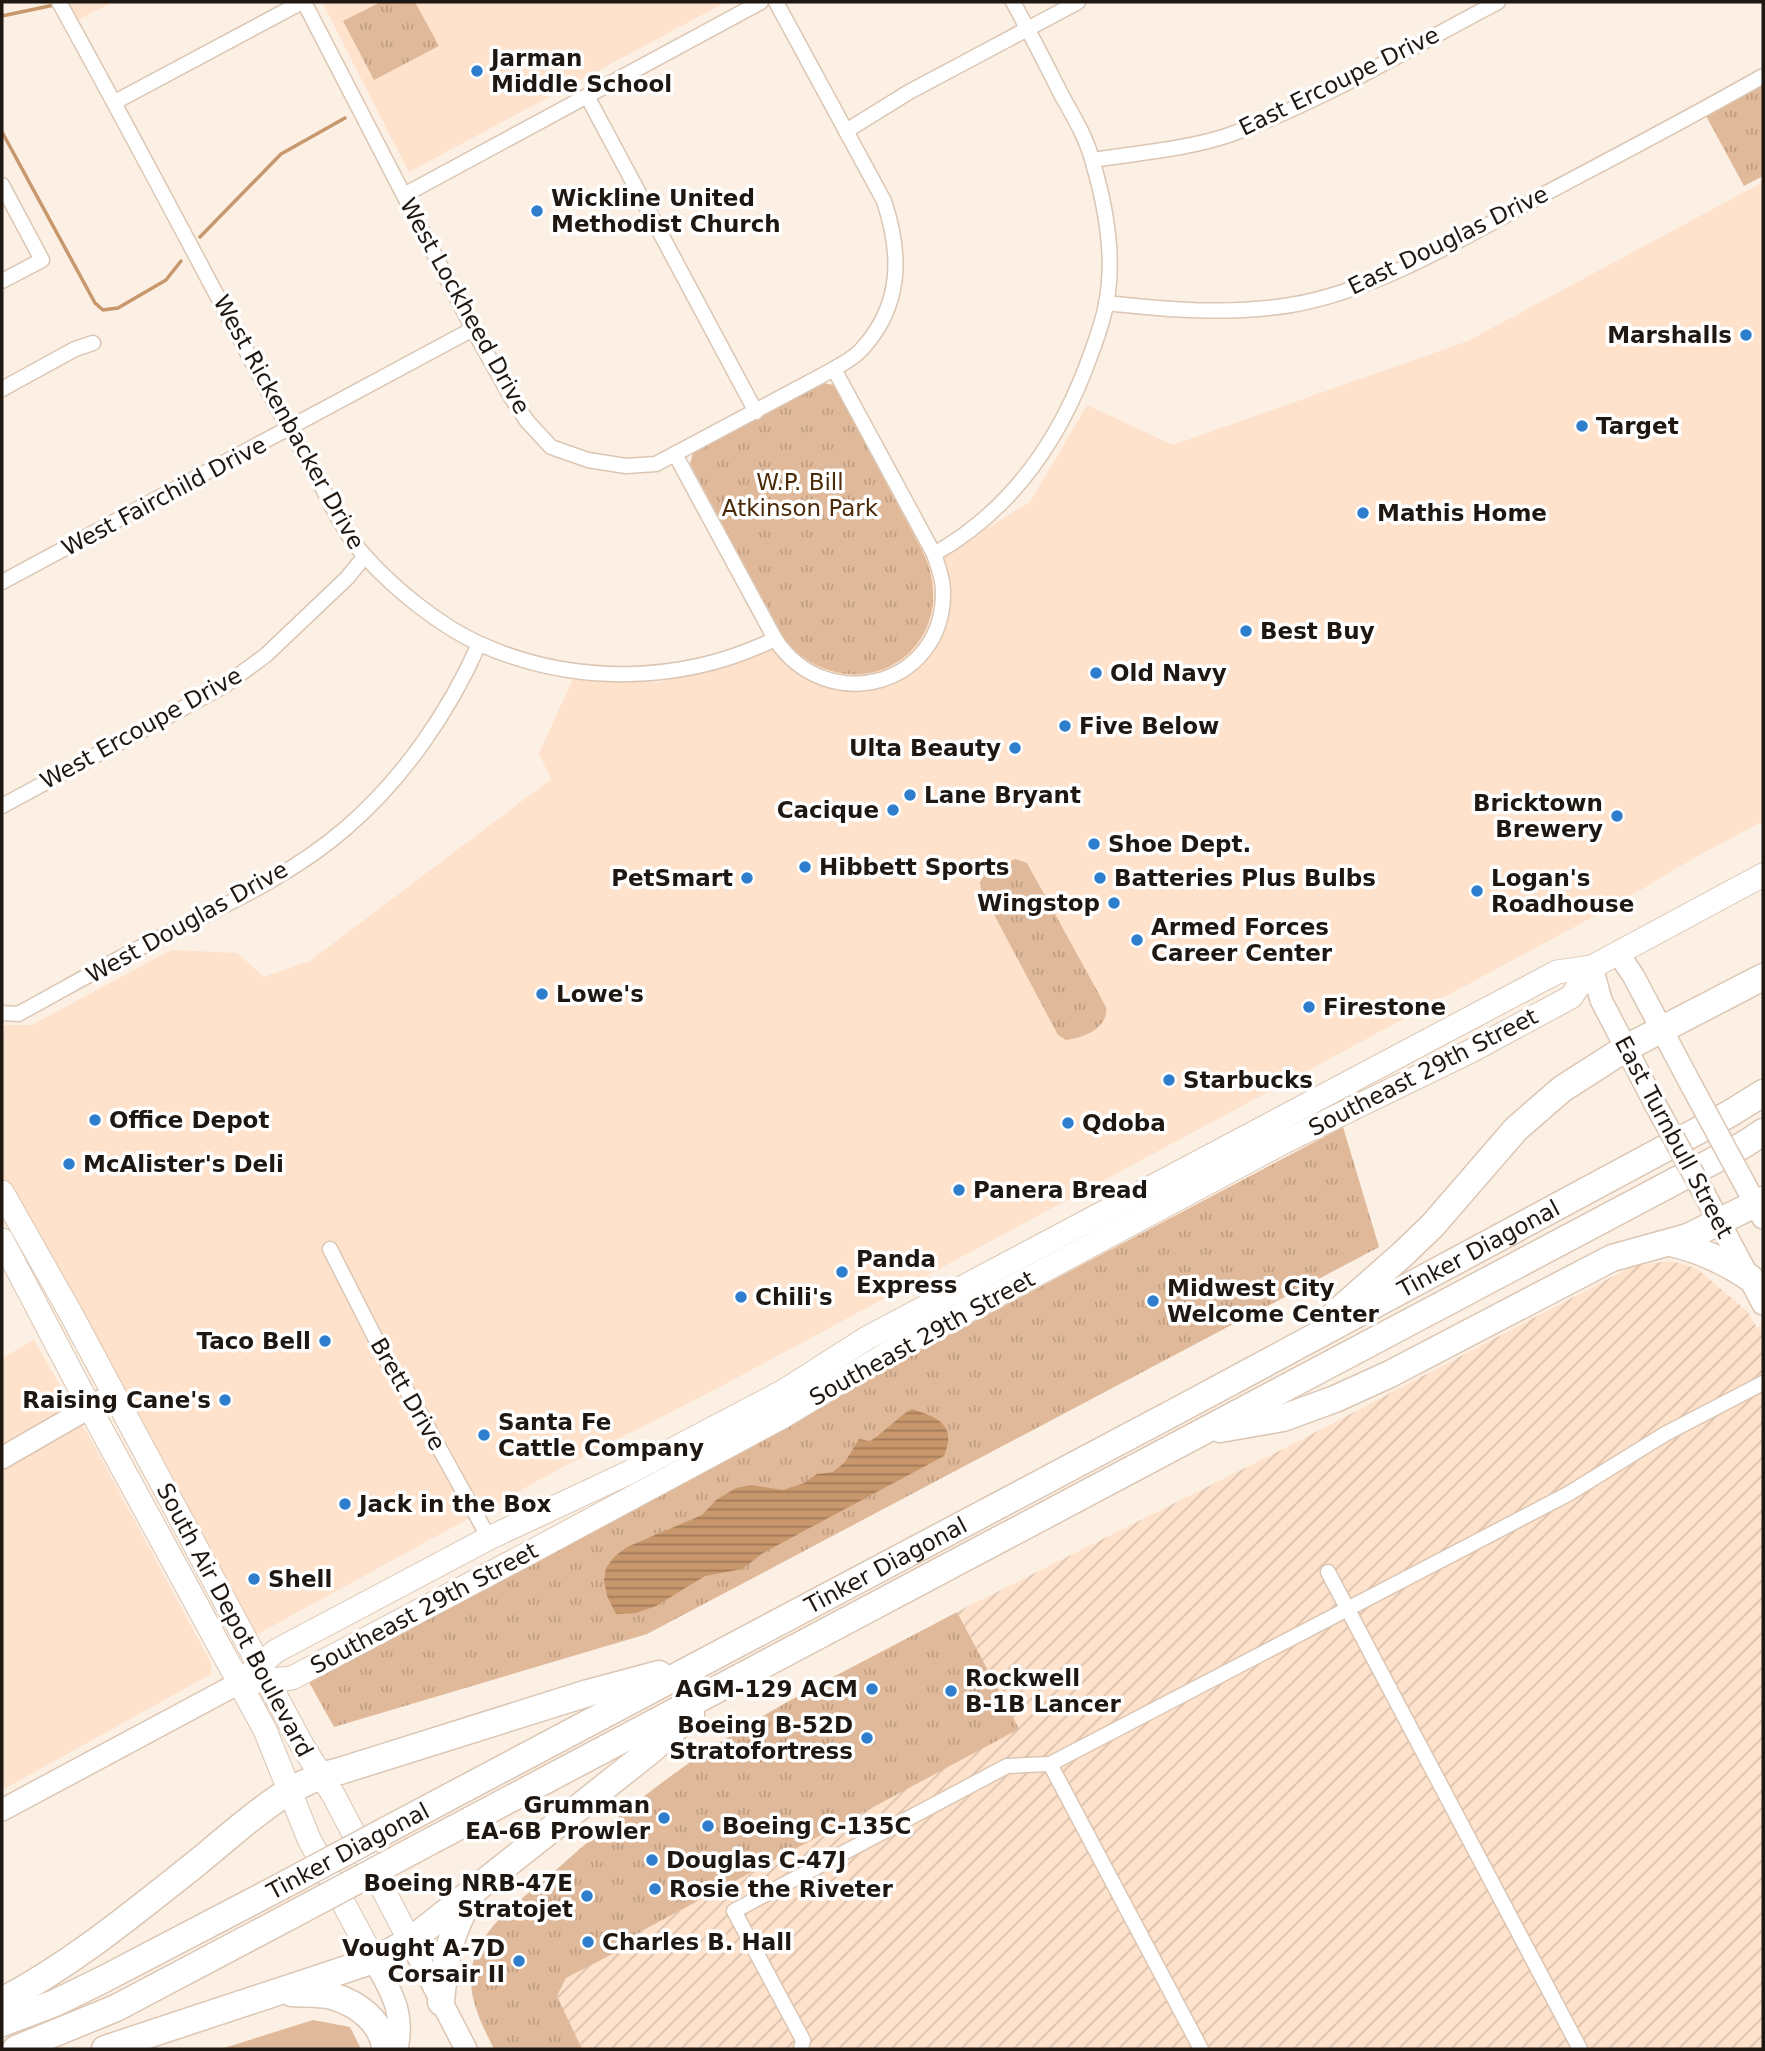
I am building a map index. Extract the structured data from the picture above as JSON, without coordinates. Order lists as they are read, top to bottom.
{
  "streets": {
    "highway": ["Tinker Diagonal"],
    "main road": ["Southeast 29th Street", "South Air Depot Boulevard"],
    "street": [
      "East Ercoupe Drive",
      "East Douglas Drive",
      "West Lockheed Drive",
      "West Rickenbacker Drive",
      "West Fairchild Drive",
      "West Ercoupe Drive",
      "West Douglas Drive",
      "East Turnbull Street",
      "Brett Drive"
    ]
  },
  "crossings": [
    ["West Lockheed Drive", "West Fairchild Drive"],
    ["West Rickenbacker Drive", "West Fairchild Drive"],
    ["West Rickenbacker Drive", "West Ercoupe Drive"],
    ["West Rickenbacker Drive", "West Douglas Drive"],
    ["Southeast 29th Street", "East Turnbull Street"],
    ["Southeast 29th Street", "Brett Drive"],
    ["Southeast 29th Street", "South Air Depot Boulevard"]
  ],
  "parks": ["W.P. Bill Atkinson Park"],
  "places": [
    "Jarman Middle School",
    "Wickline United Methodist Church",
    "Marshalls",
    "Target",
    "Mathis Home",
    "Best Buy",
    "Old Navy",
    "Five Below",
    "Ulta Beauty",
    "Lane Bryant",
    "Cacique",
    "Bricktown Brewery",
    "Shoe Dept.",
    "Hibbett Sports",
    "PetSmart",
    "Batteries Plus Bulbs",
    "Logan's Roadhouse",
    "Wingstop",
    "Armed Forces Career Center",
    "Lowe's",
    "Firestone",
    "Starbucks",
    "Office Depot",
    "Qdoba",
    "McAlister's Deli",
    "Panera Bread",
    "Panda Express",
    "Chili's",
    "Midwest City Welcome Center",
    "Taco Bell",
    "Raising Cane's",
    "Santa Fe Cattle Company",
    "Jack in the Box",
    "Shell",
    "AGM-129 ACM",
    "Rockwell B-1B Lancer",
    "Boeing B-52D Stratofortress",
    "Grumman EA-6B Prowler",
    "Boeing C-135C",
    "Douglas C-47J",
    "Rosie the Riveter",
    "Boeing NRB-47E Stratojet",
    "Charles B. Hall",
    "Vought A-7D Corsair II"
  ]
}
